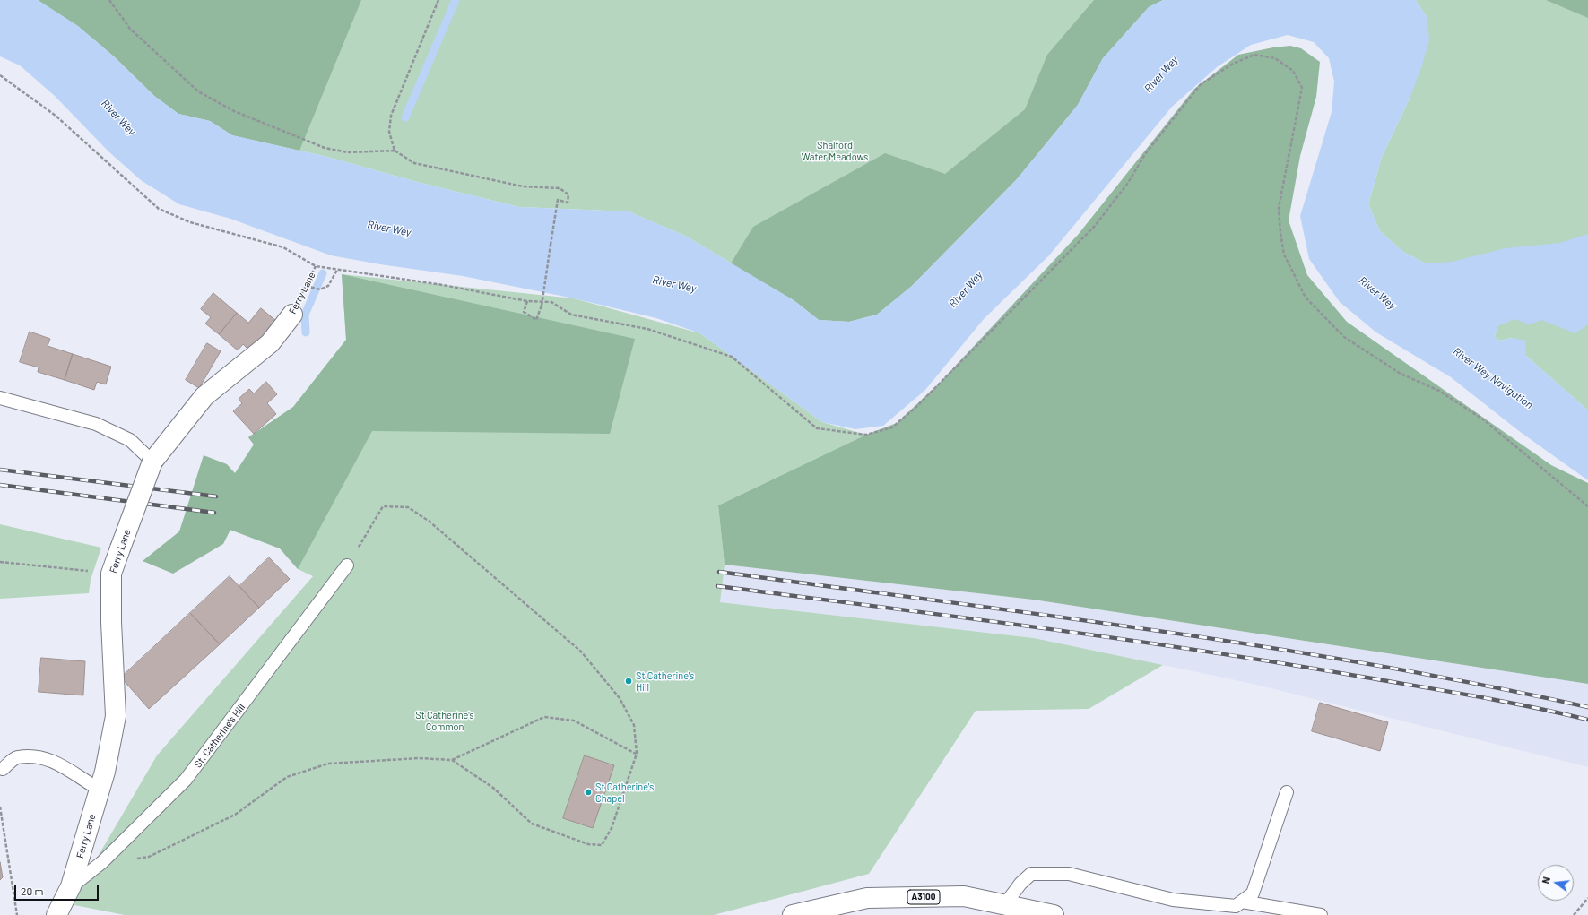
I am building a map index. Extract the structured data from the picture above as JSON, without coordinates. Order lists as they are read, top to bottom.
{
  "streets": {
    "street": ["Ferry Lane", "A3100"],
    "lane": ["St. Catherine's Hill"]
  },
  "crossings": [
    ["Ferry Lane", "St. Catherine's Hill"]
  ],
  "water": ["River Wey", "River Wey Navigation"],
  "parks": ["Shalford Water Meadows", "St Catherine's Common"],
  "places": ["St Catherine's Hill", "St Catherine's Chapel"],
  "scale_bar": "20 m",
  "north": "left"
}
